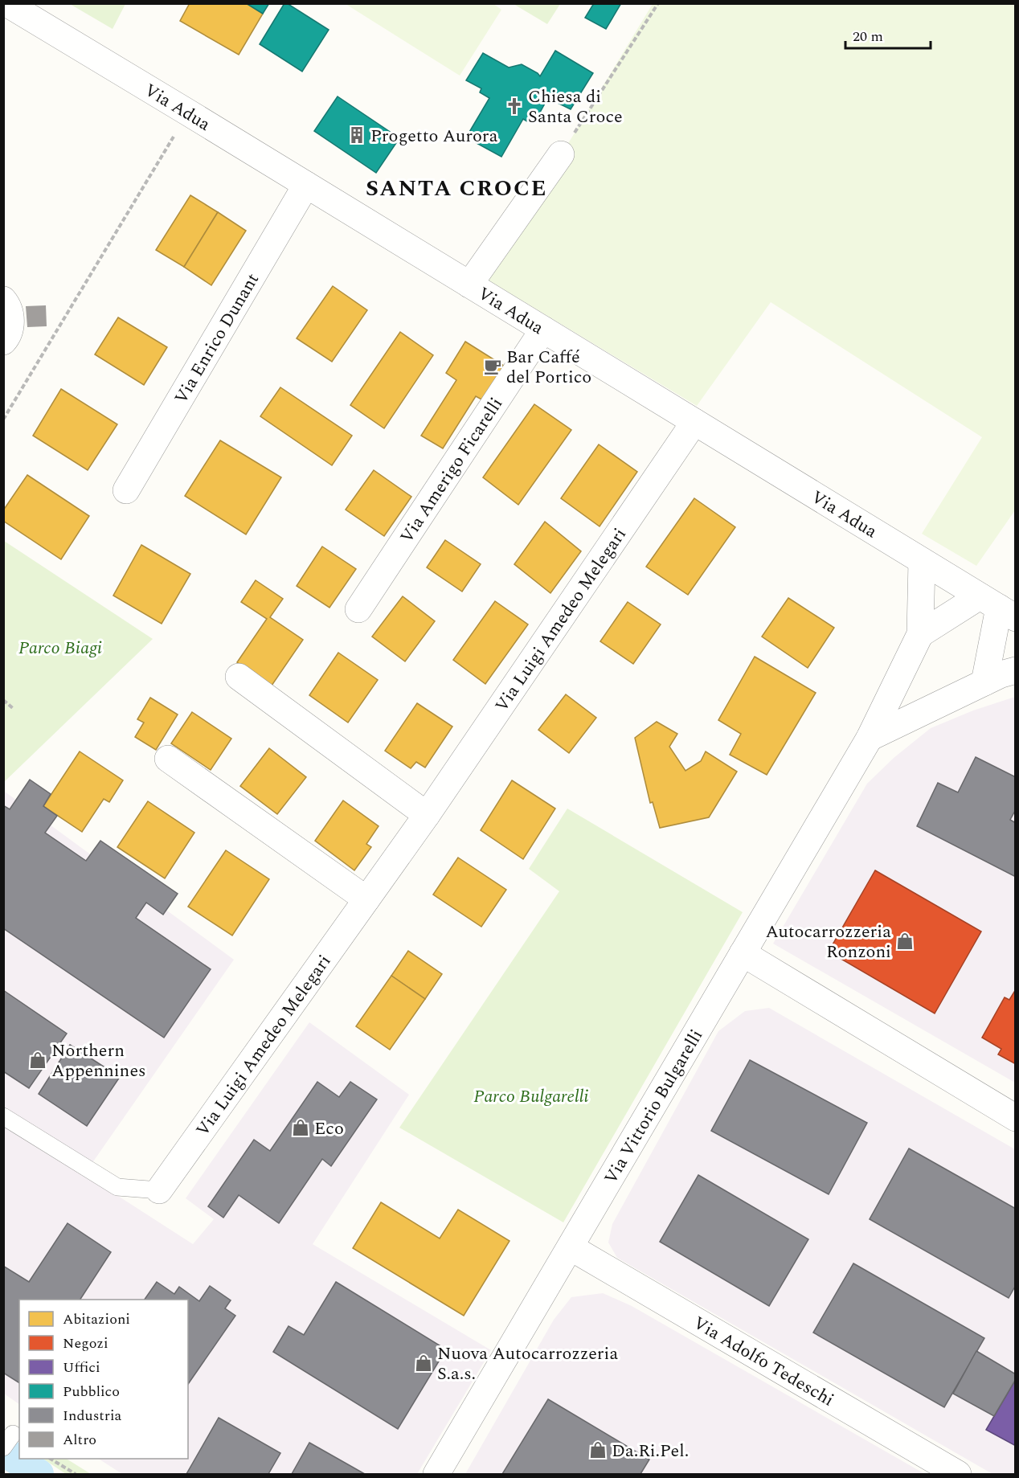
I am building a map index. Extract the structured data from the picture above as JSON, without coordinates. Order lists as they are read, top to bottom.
{
  "streets": {
    "street": [
      "Via Adua",
      "Via Enrico Dunant",
      "Via Amerigo Ficarelli",
      "Via Luigi Amedeo Melegari",
      "Via Vittorio Bulgarelli",
      "Via Adolfo Tedeschi"
    ]
  },
  "crossings": [
    ["Via Adua", "Via Enrico Dunant"],
    ["Via Adua", "Via Amerigo Ficarelli"],
    ["Via Adua", "Via Luigi Amedeo Melegari"],
    ["Via Adua", "Via Vittorio Bulgarelli"],
    ["Via Vittorio Bulgarelli", "Via Adolfo Tedeschi"]
  ],
  "districts": ["SANTA CROCE"],
  "parks": ["Parco Biagi", "Parco Bulgarelli"],
  "places": {
    "church": ["Chiesa di Santa Croce"],
    "building": ["Progetto Aurora"],
    "cafe": ["Bar Caffé del Portico"],
    "shop": [
      "Autocarrozzeria Ronzoni",
      "Northern Appennines",
      "Eco",
      "Nuova Autocarrozzeria S.a.s.",
      "Da.Ri.Pel."
    ]
  },
  "legend": [
    "Abitazioni",
    "Negozi",
    "Uffici",
    "Pubblico",
    "Industria",
    "Altro"
  ],
  "scale_bar": "20 m"
}
